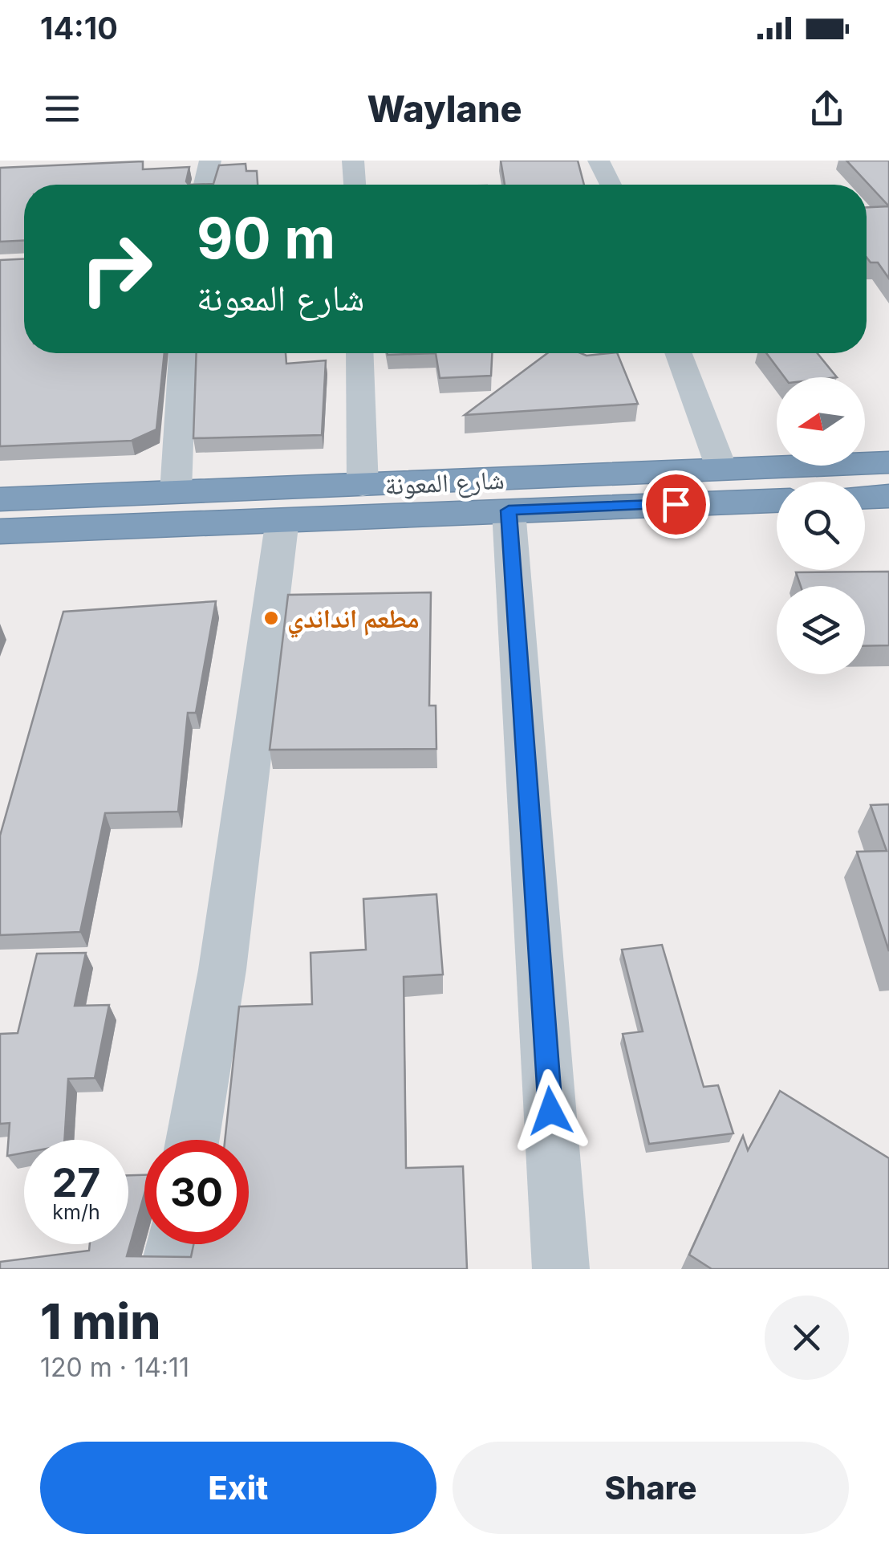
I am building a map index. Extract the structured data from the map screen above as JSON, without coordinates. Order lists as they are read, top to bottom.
{
  "streets": {
    "highway": ["شارع المعونة"]
  },
  "places": ["مطعم انداندي"],
  "north": "left",
  "page": {
    "status": "14:10",
    "header": "Waylane",
    "turn": ["90 m", "شارع المعونة"],
    "speed": "27 km/h",
    "limit": "30",
    "heading": ["1 min", "120 m · 14:11"],
    "buttons": ["Exit", "Share"]
  }
}
